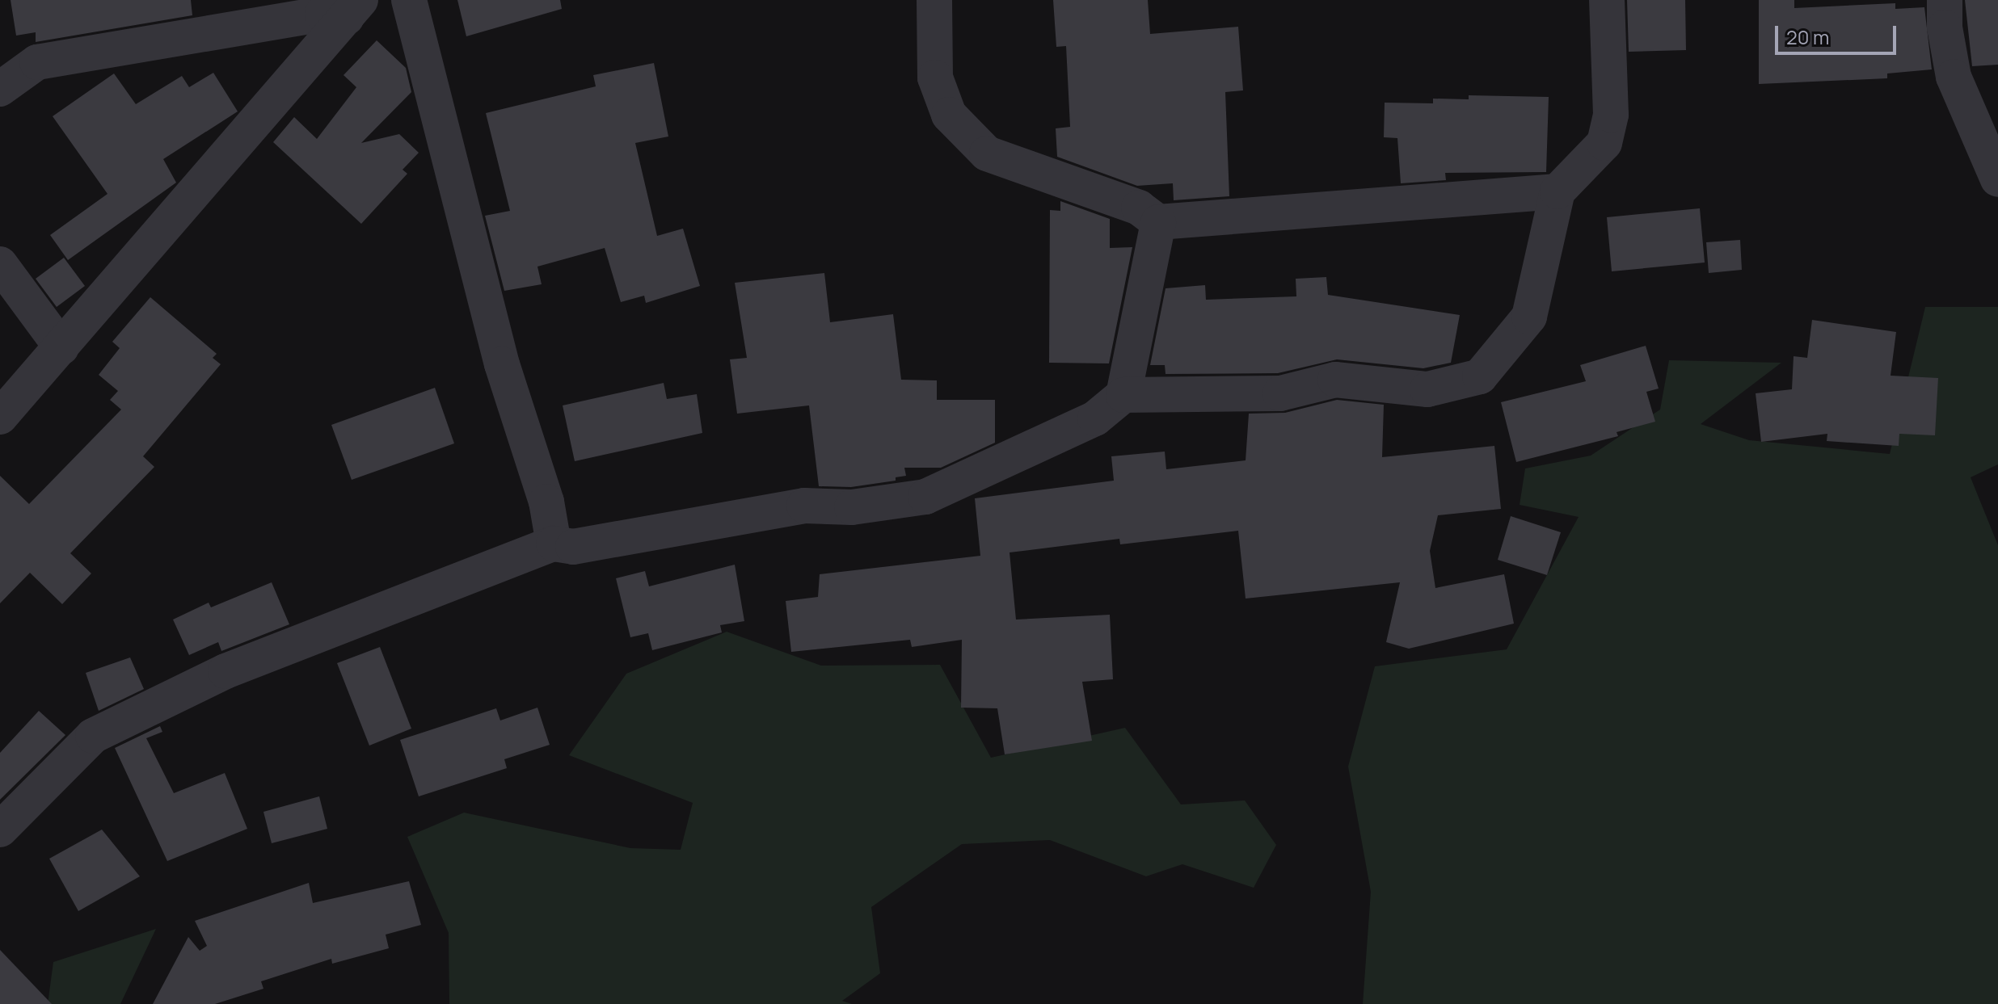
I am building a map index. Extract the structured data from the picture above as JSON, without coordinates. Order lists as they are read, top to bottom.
{
  "scale_bar": "20 m"
}
